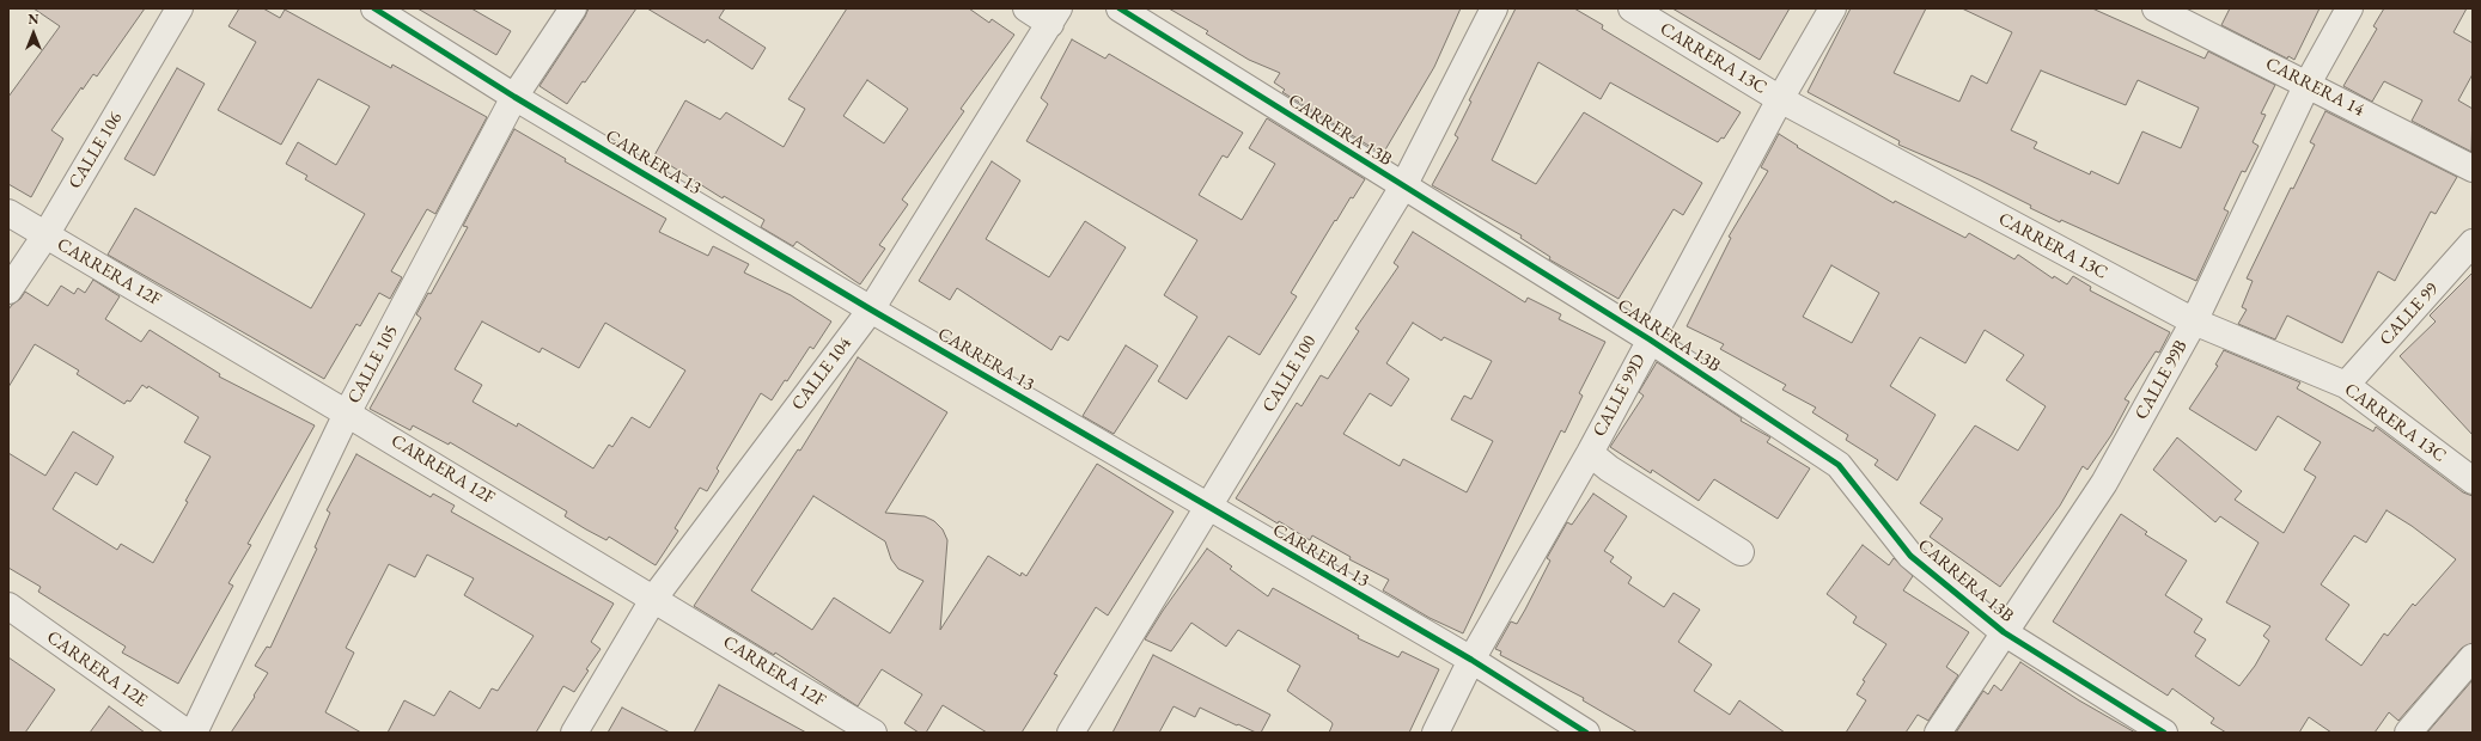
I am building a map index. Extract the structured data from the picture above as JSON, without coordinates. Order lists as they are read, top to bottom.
{
  "streets": {
    "street": [
      "CARRERA 13C",
      "CARRERA 14",
      "CARRERA 13B",
      "CALLE 106",
      "CARRERA 13",
      "CARRERA 12F",
      "CALLE 99",
      "CALLE 105",
      "CALLE 104",
      "CALLE 100",
      "CALLE 99B",
      "CALLE 99D",
      "CARRERA 12E"
    ]
  },
  "crossings": [
    ["CARRERA 13C", "CALLE 99"],
    ["CARRERA 13C", "CALLE 99B"],
    ["CARRERA 13C", "CALLE 99D"],
    ["CARRERA 14", "CALLE 99B"],
    ["CARRERA 13B", "CALLE 100"],
    ["CARRERA 13B", "CALLE 99B"],
    ["CARRERA 13B", "CALLE 99D"],
    ["CALLE 106", "CARRERA 12F"],
    ["CARRERA 13", "CALLE 105"],
    ["CARRERA 13", "CALLE 104"],
    ["CARRERA 13", "CALLE 100"],
    ["CARRERA 13", "CALLE 99D"],
    ["CARRERA 12F", "CALLE 105"],
    ["CARRERA 12F", "CALLE 104"]
  ],
  "north": "top"
}
